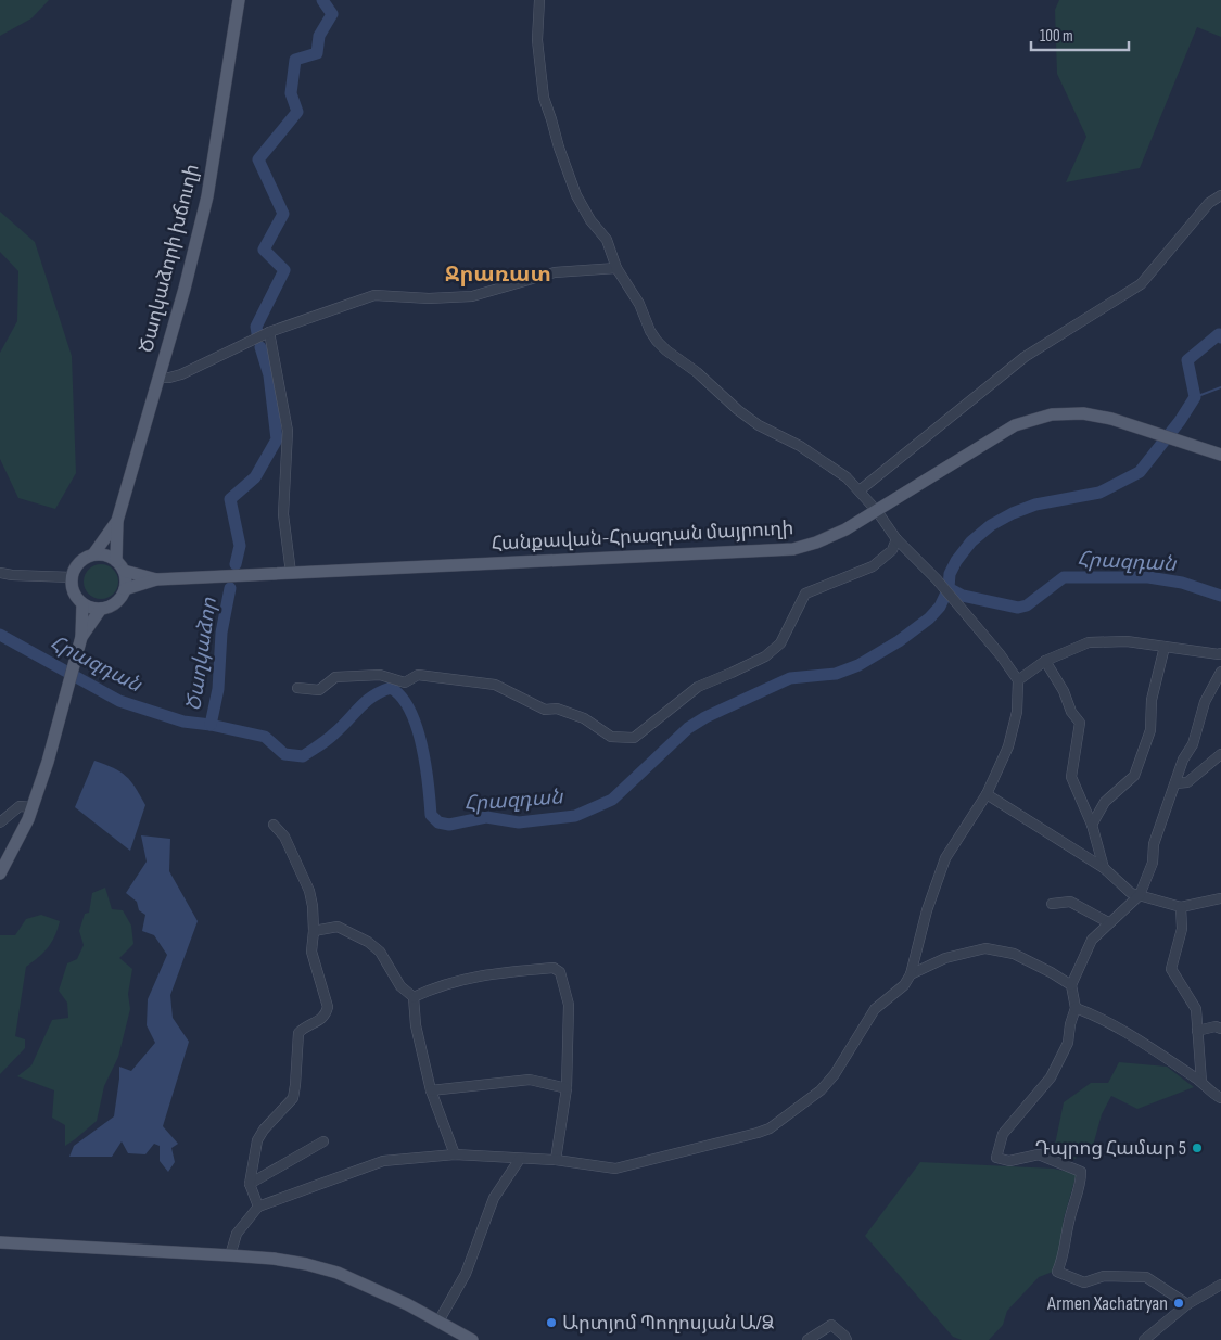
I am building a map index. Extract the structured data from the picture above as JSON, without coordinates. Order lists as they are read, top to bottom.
{
  "streets": {
    "main road": ["Ծաղկաձորի խճուղի", "Հանքավան-Հրազդան մայրուղի"]
  },
  "crossings": [
    ["Ծաղկաձորի խճուղի", "Հանքավան-Հրազդան մայրուղի"]
  ],
  "districts": ["Ջրառատ"],
  "water": ["Հրազդան", "Ծաղկաձոր"],
  "places": ["Դպրոց Համար 5", "Armen Xachatryan", "Արտյոմ Պողոսյան Ա/Ձ"],
  "scale_bar": "100 m"
}
